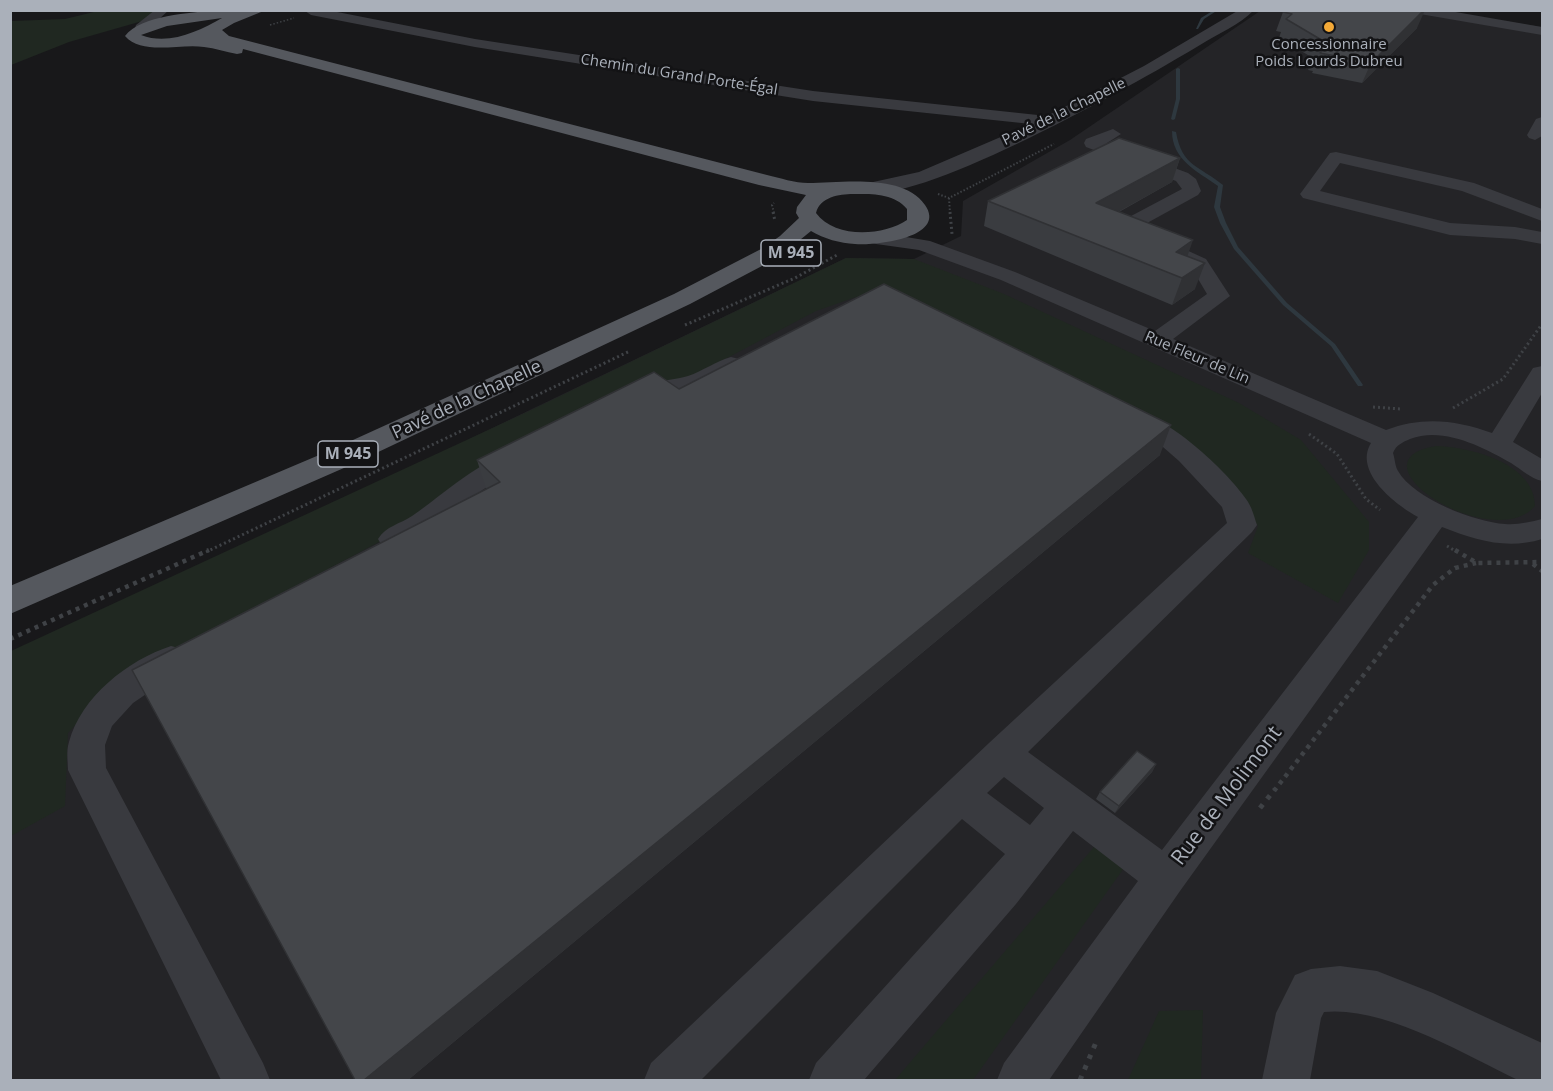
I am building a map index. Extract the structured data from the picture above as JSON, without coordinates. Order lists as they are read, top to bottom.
{
  "streets": {
    "main road": ["Pavé de la Chapelle", "M 945"],
    "street": ["Chemin du Grand Porte-Égal", "Rue Fleur de Lin", "Rue de Molimont"]
  },
  "crossings": [
    ["Chemin du Grand Porte-Égal", "Pavé de la Chapelle"],
    ["Pavé de la Chapelle", "Rue Fleur de Lin"]
  ],
  "places": ["Concessionnaire Poids Lourds Dubreu"]
}
